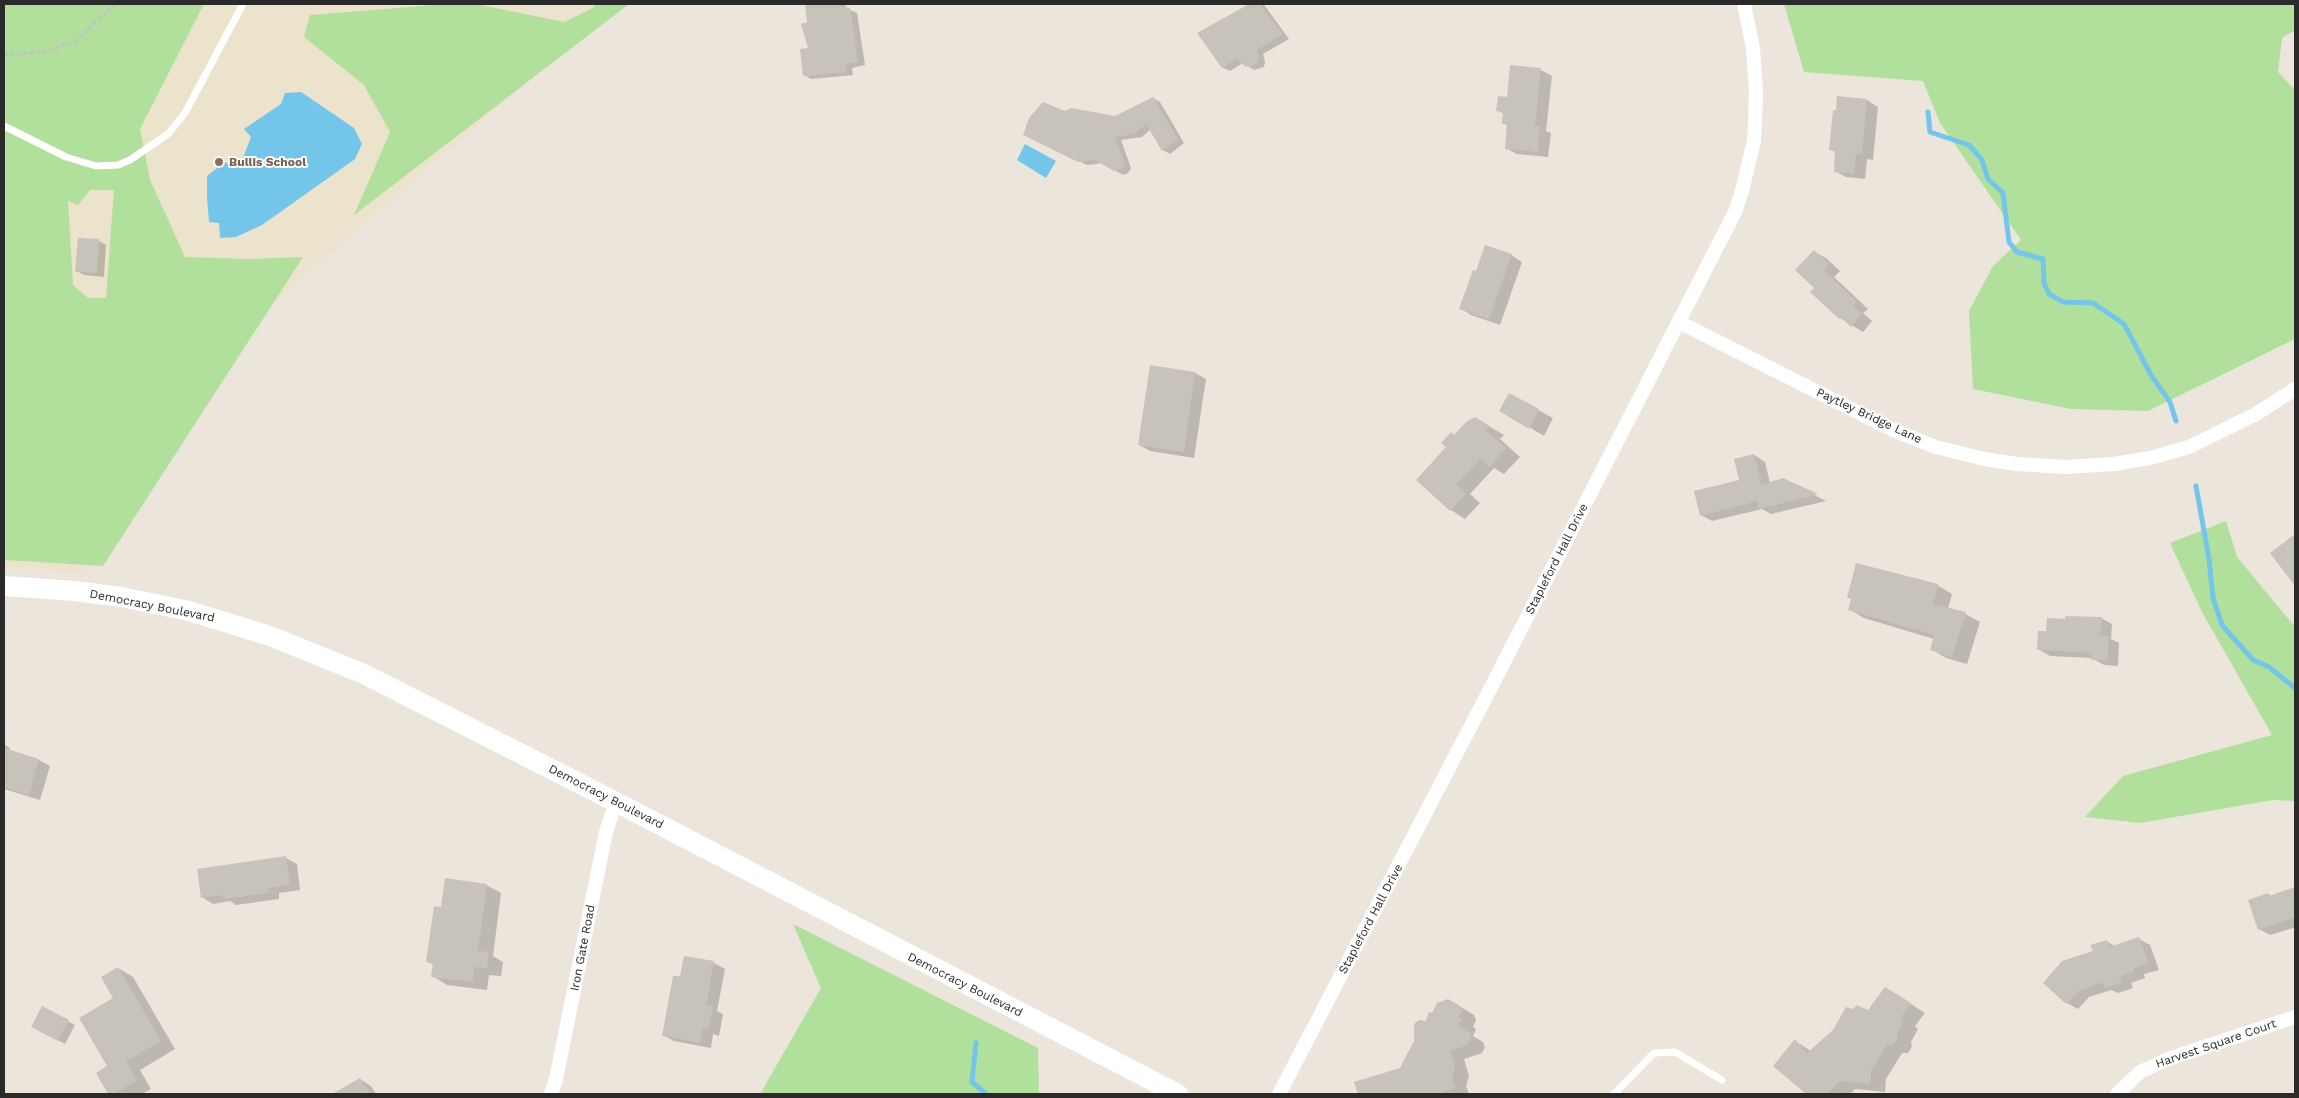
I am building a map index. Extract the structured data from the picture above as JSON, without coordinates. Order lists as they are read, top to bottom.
{
  "streets": {
    "main road": ["Democracy Boulevard"],
    "street": [
      "Paytley Bridge Lane",
      "Stapleford Hall Drive",
      "Iron Gate Road",
      "Harvest Square Court"
    ]
  },
  "crossings": [
    ["Paytley Bridge Lane", "Stapleford Hall Drive"],
    ["Democracy Boulevard", "Iron Gate Road"]
  ],
  "places": ["Bullis School"]
}
